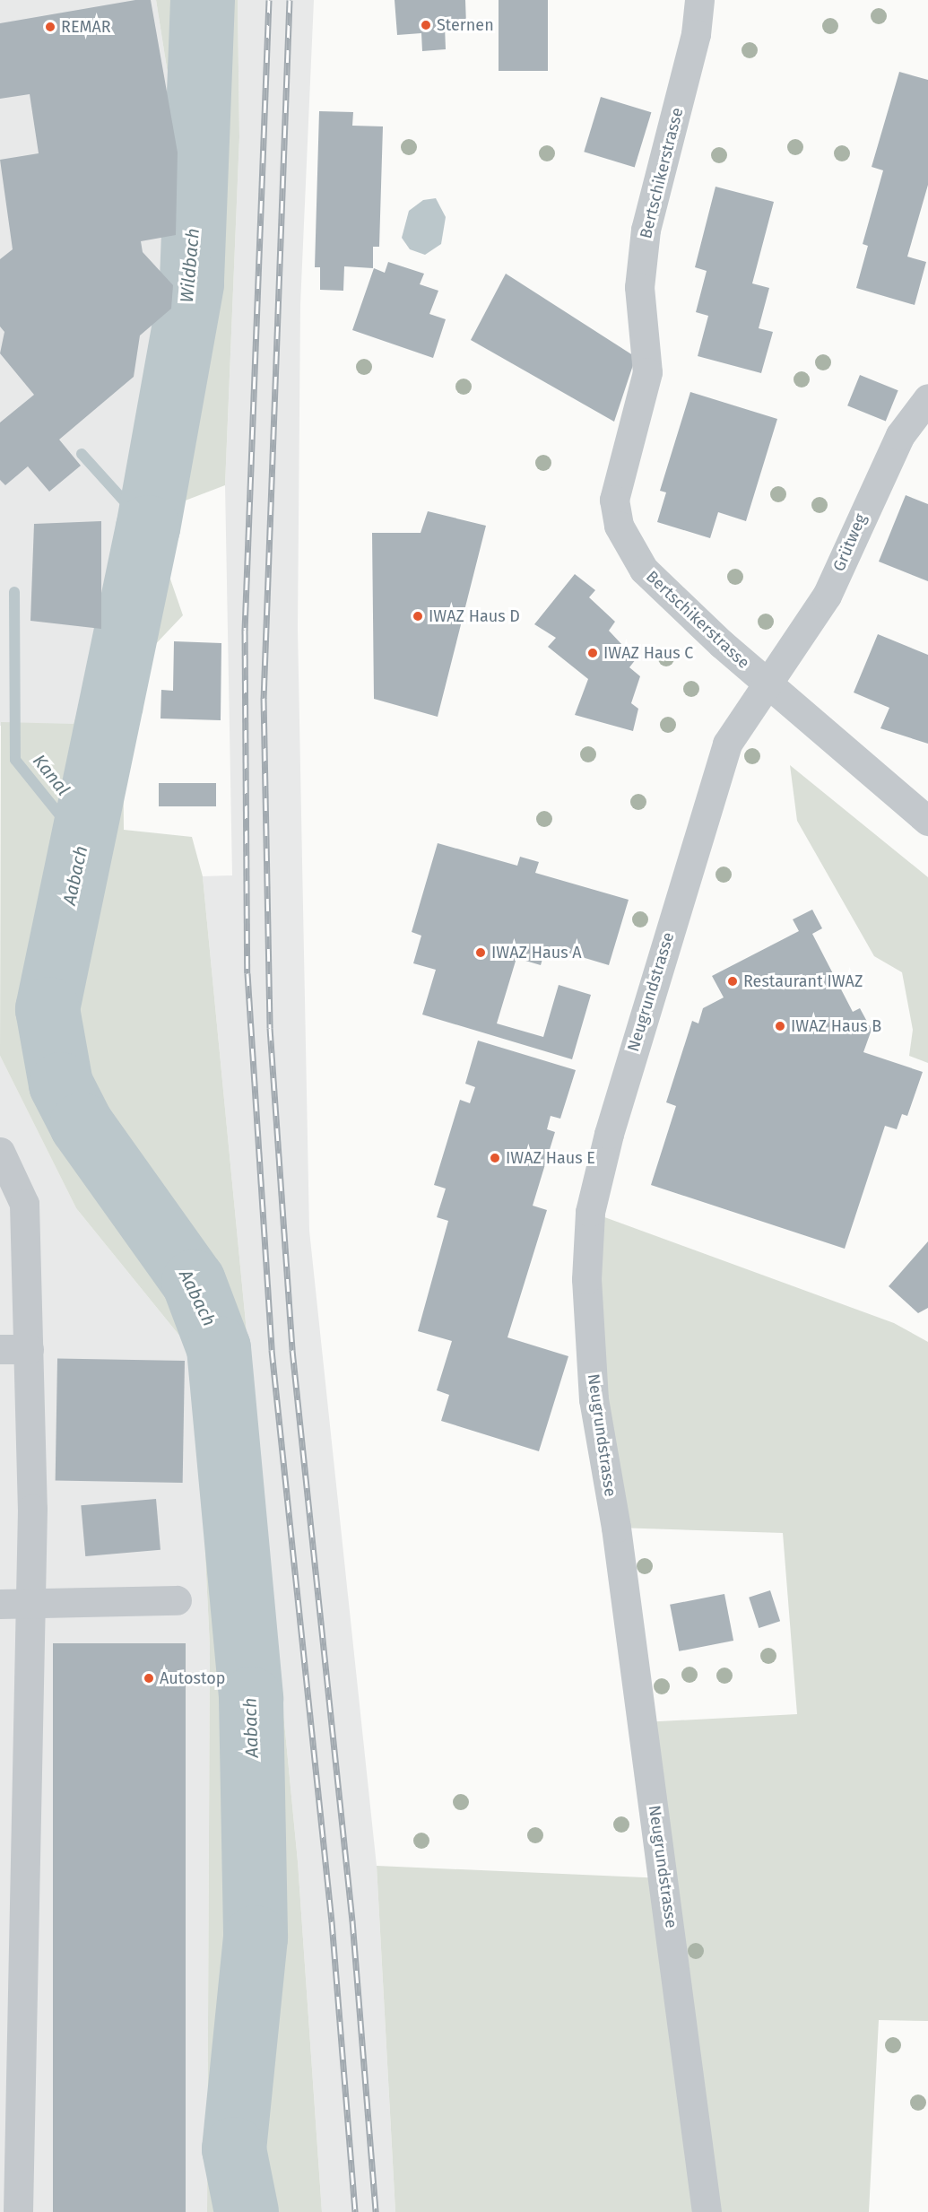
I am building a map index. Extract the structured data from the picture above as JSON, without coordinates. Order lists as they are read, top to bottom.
{
  "streets": {
    "street": ["Bertschikerstrasse", "Grütweg", "Neugrundstrasse"]
  },
  "crossings": [
    ["Bertschikerstrasse", "Grütweg"],
    ["Bertschikerstrasse", "Neugrundstrasse"],
    ["Grütweg", "Neugrundstrasse"]
  ],
  "water": ["Wildbach", "Kanal", "Aabach"],
  "places": [
    "Sternen",
    "REMAR",
    "IWAZ Haus D",
    "IWAZ Haus C",
    "IWAZ Haus A",
    "Restaurant IWAZ",
    "IWAZ Haus B",
    "IWAZ Haus E",
    "Autostop"
  ]
}
